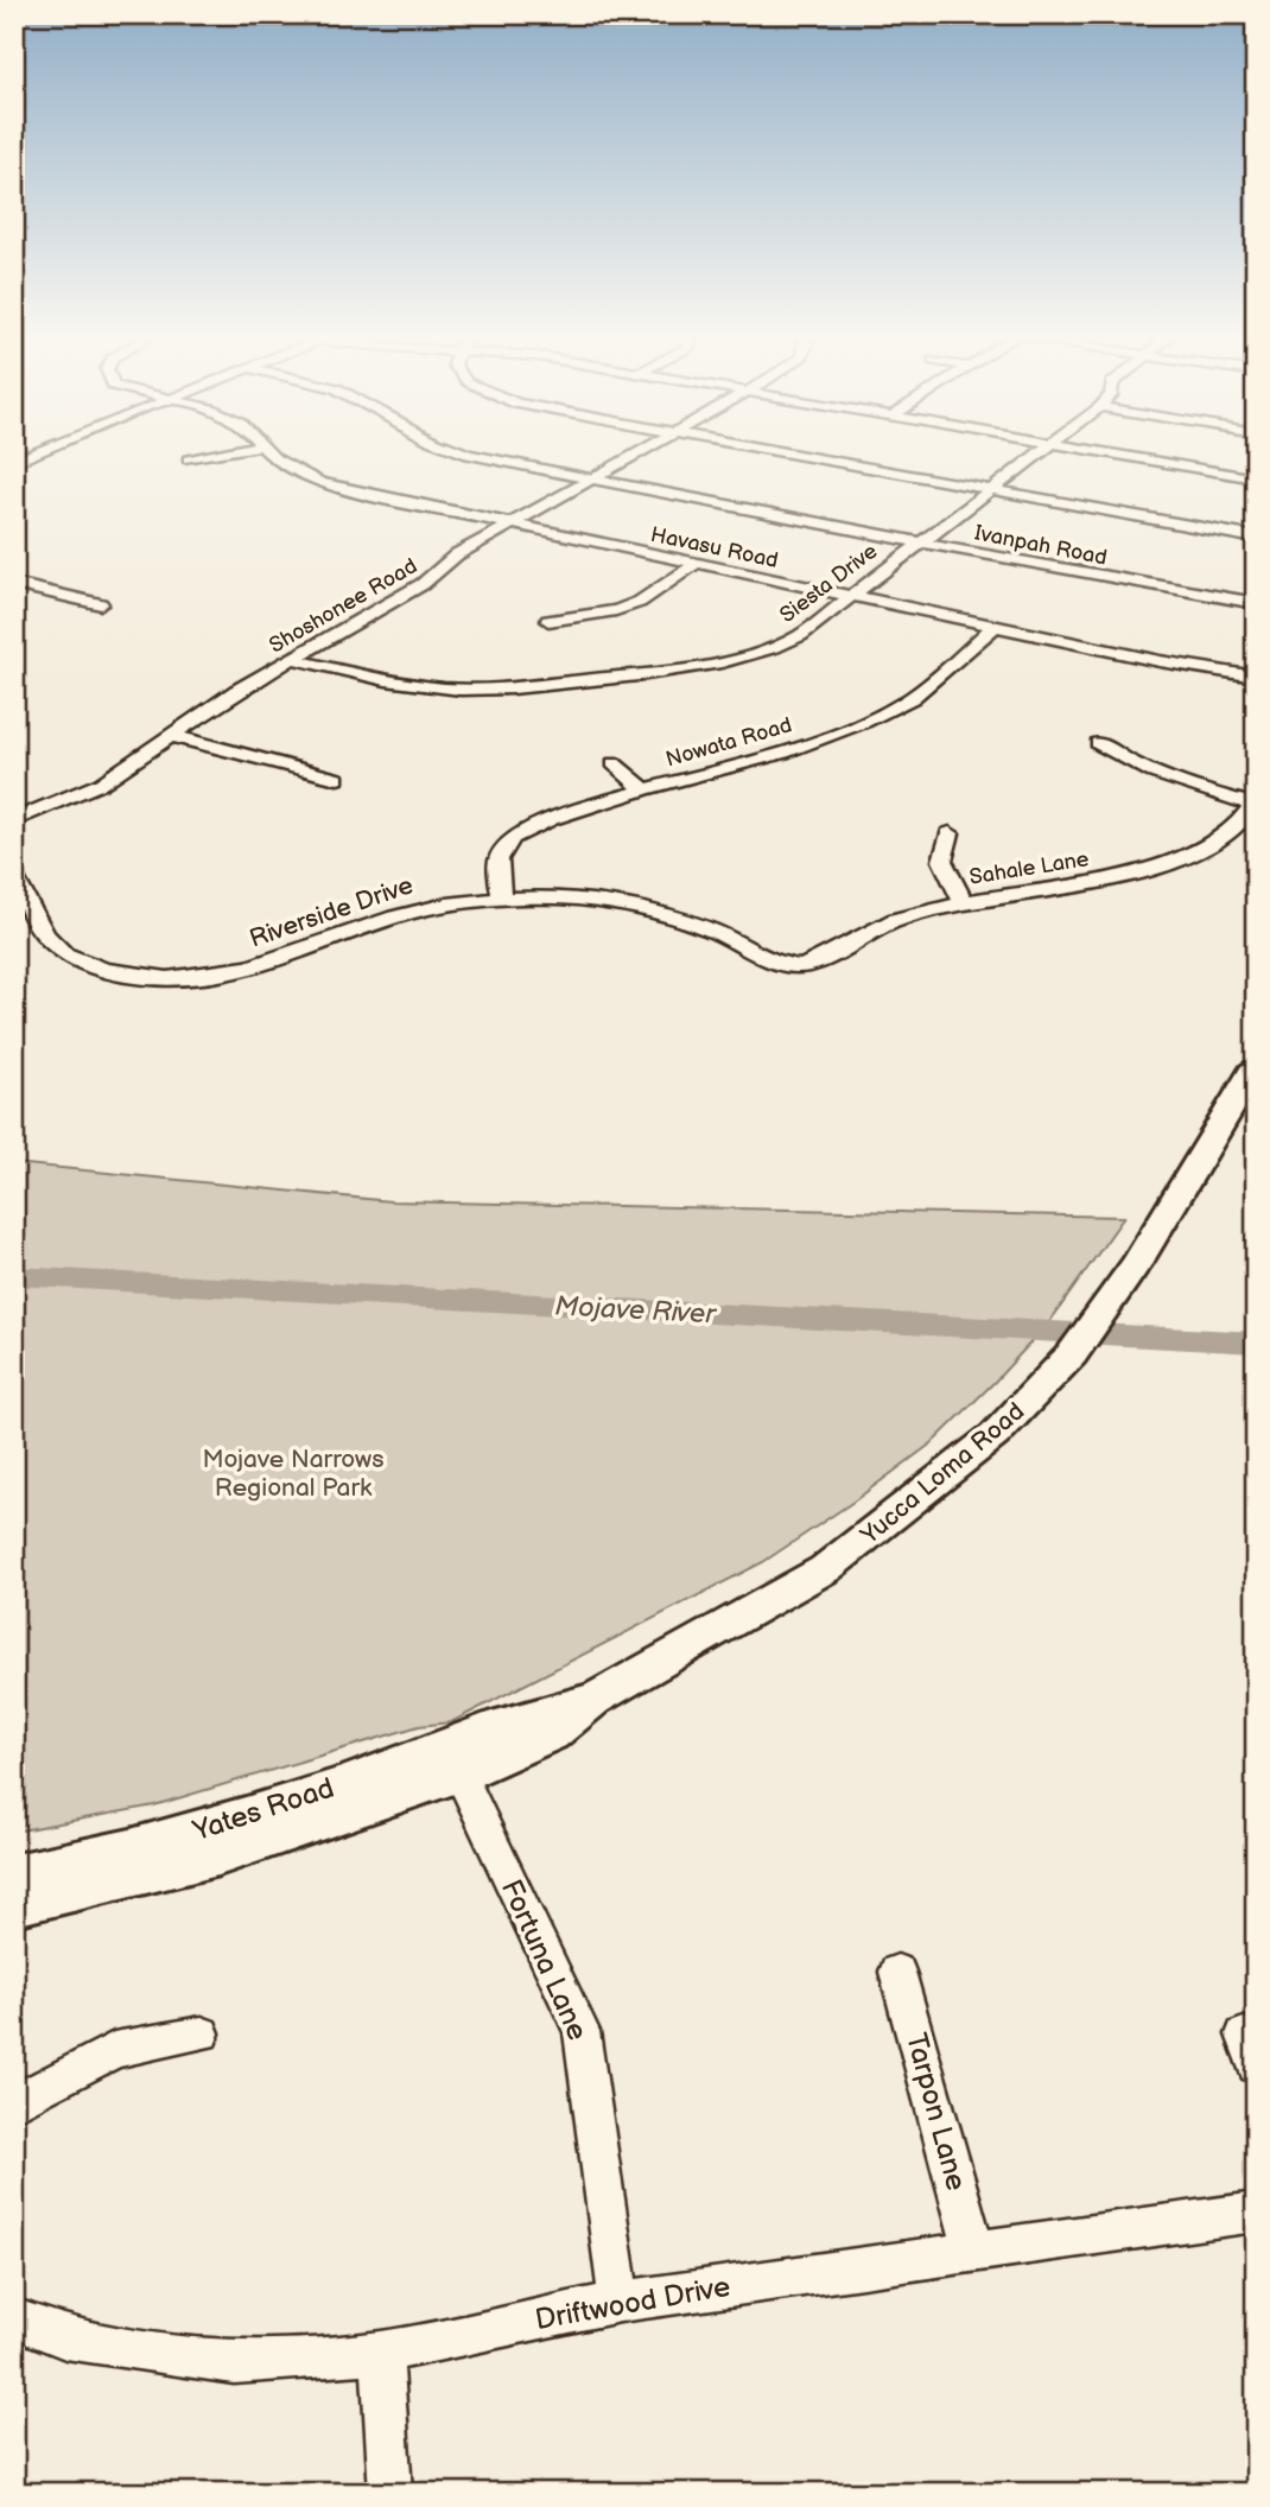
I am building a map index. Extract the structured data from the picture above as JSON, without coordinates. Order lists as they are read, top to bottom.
{
  "streets": {
    "main road": ["Yucca Loma Road", "Yates Road"],
    "street": [
      "Ivanpah Road",
      "Havasu Road",
      "Siesta Drive",
      "Shoshonee Road",
      "Nowata Road",
      "Sahale Lane",
      "Riverside Drive",
      "Fortuna Lane",
      "Tarpon Lane",
      "Driftwood Drive"
    ]
  },
  "crossings": [
    ["Ivanpah Road", "Siesta Drive"],
    ["Ivanpah Road", "Shoshonee Road"],
    ["Havasu Road", "Siesta Drive"],
    ["Havasu Road", "Shoshonee Road"],
    ["Havasu Road", "Nowata Road"],
    ["Siesta Drive", "Shoshonee Road"],
    ["Nowata Road", "Riverside Drive"],
    ["Sahale Lane", "Riverside Drive"],
    ["Yucca Loma Road", "Yates Road"],
    ["Yucca Loma Road", "Fortuna Lane"],
    ["Yates Road", "Fortuna Lane"],
    ["Fortuna Lane", "Driftwood Drive"],
    ["Tarpon Lane", "Driftwood Drive"]
  ],
  "water": ["Mojave River"],
  "parks": ["Mojave Narrows Regional Park"]
}
